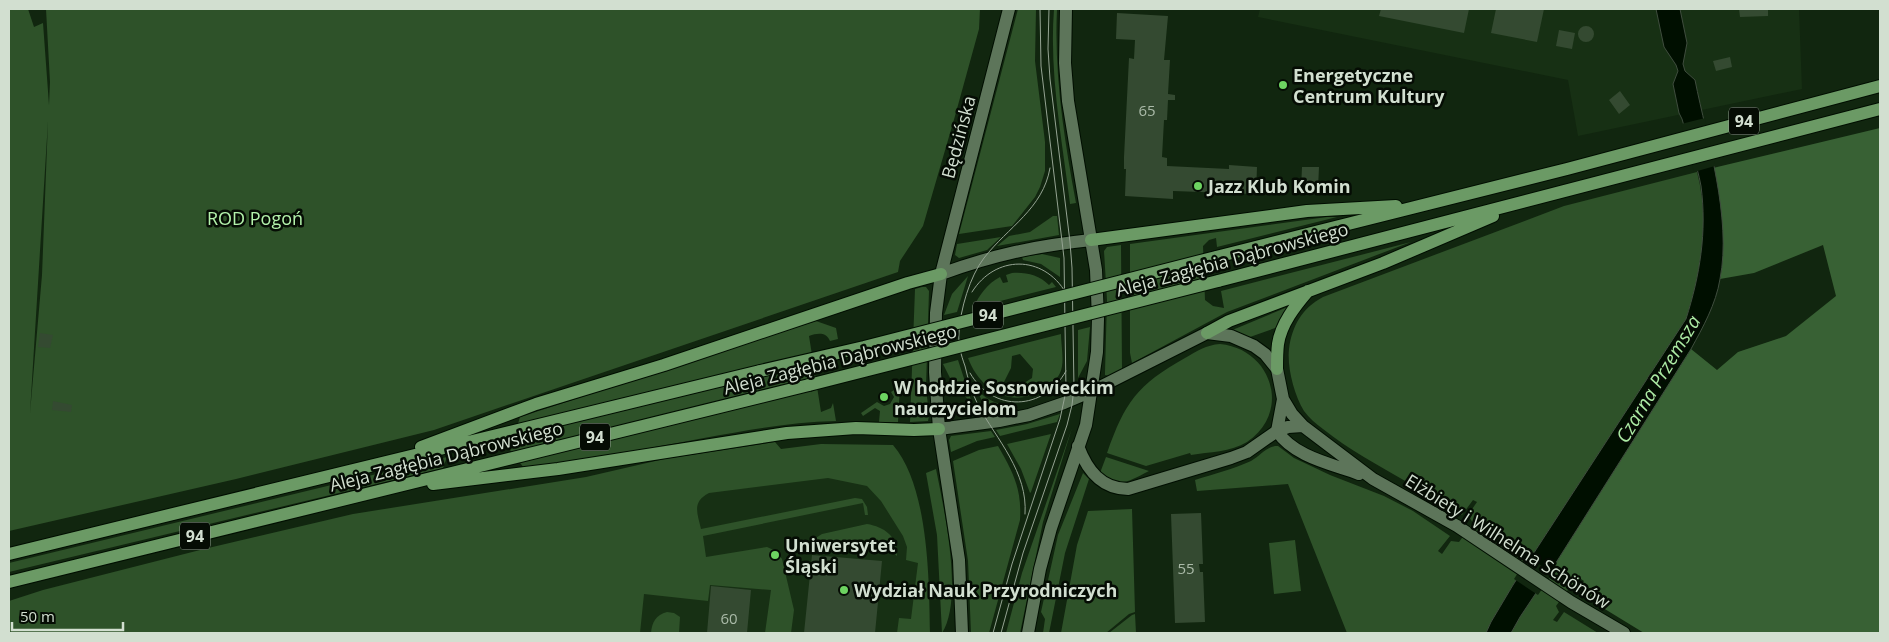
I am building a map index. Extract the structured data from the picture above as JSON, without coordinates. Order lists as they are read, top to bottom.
{
  "streets": {
    "main road": ["94", "Aleja Zagłębia Dąbrowskiego"],
    "street": ["Będzińska", "Elżbiety i Wilhelma Schönów"]
  },
  "water": ["Czarna Przemsza"],
  "parks": ["ROD Pogoń"],
  "places": [
    "Energetyczne Centrum Kultury",
    "Jazz Klub Komin",
    "W hołdzie Sosnowieckim nauczycielom",
    "Uniwersytet Śląski",
    "Wydział Nauk Przyrodniczych"
  ],
  "house_numbers": ["65", "55", "60"],
  "scale_bar": "50 m"
}
